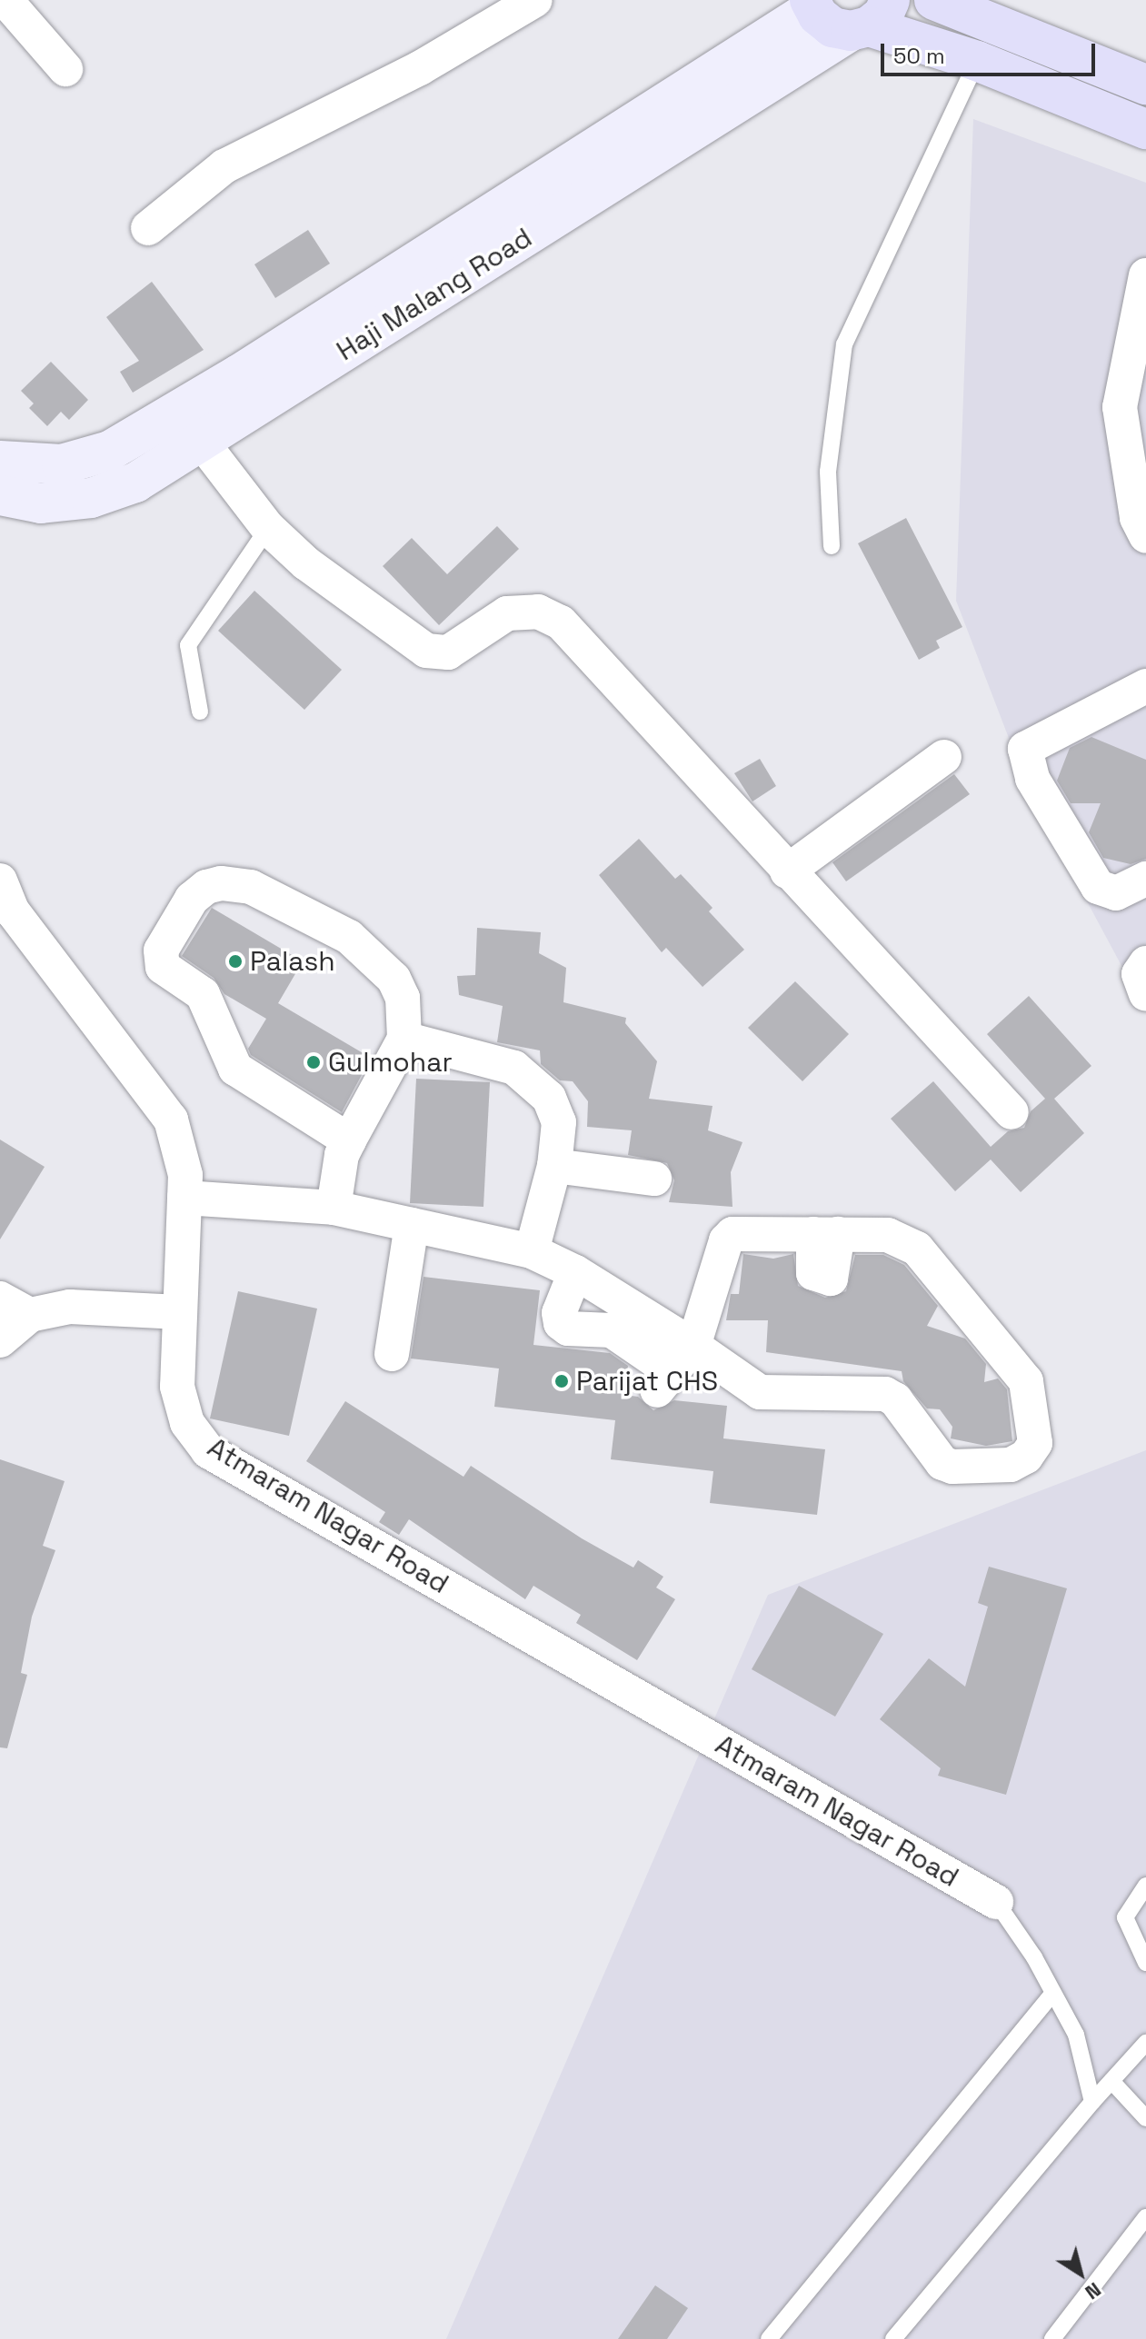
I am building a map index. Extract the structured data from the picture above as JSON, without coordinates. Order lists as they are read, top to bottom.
{
  "streets": {
    "main road": ["Haji Malang Road"],
    "street": ["Atmaram Nagar Road"]
  },
  "places": ["Palash", "Gulmohar", "Parijat CHS"],
  "scale_bar": "50 m",
  "north": "bottom right"
}
